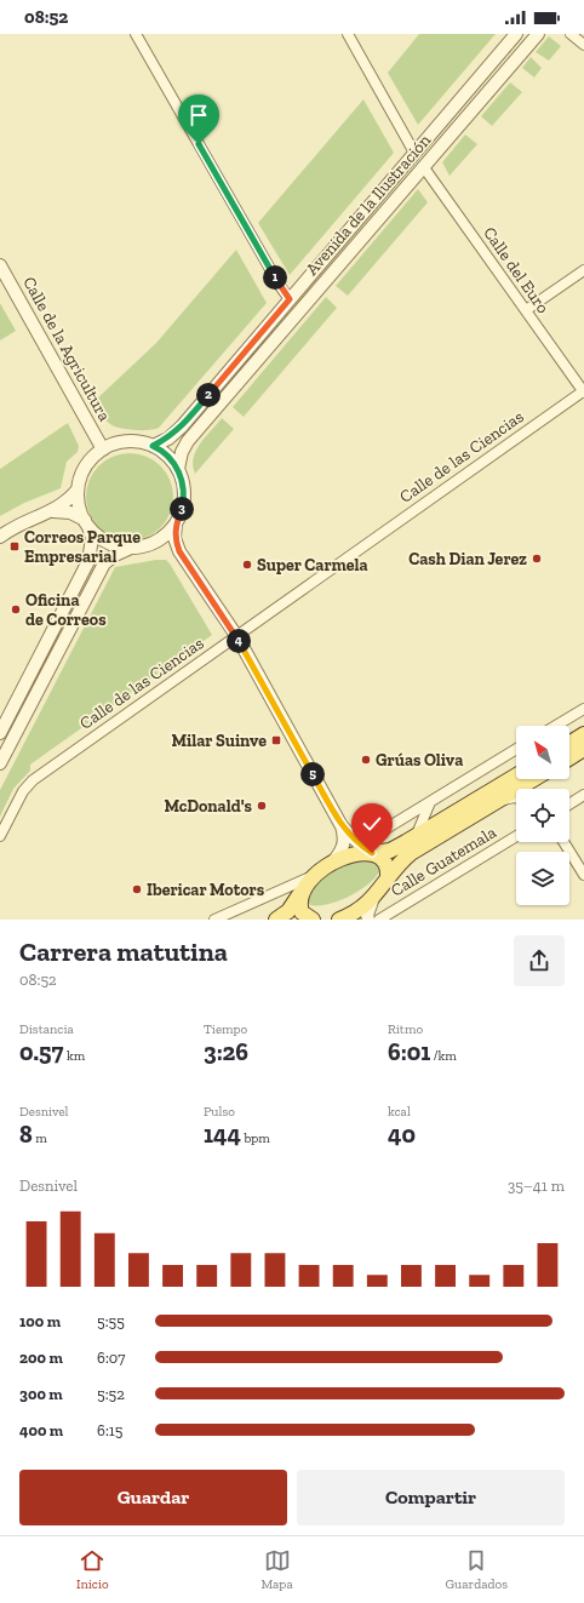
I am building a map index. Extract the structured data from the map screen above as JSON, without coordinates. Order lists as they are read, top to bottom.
{
  "streets": {
    "street": [
      "Avenida de la Ilustración",
      "Calle del Euro",
      "Calle de la Agricultura",
      "Calle de las Ciencias",
      "Calle Guatemala"
    ]
  },
  "crossings": [
    ["Avenida de la Ilustración", "Calle del Euro"],
    ["Avenida de la Ilustración", "Calle de la Agricultura"],
    ["Calle del Euro", "Calle de las Ciencias"]
  ],
  "places": {
    "transit": ["Correos Parque Empresarial", "Milar Suinve"],
    "other": [
      "Cash Dian Jerez",
      "Super Carmela",
      "Oficina de Correos",
      "Grúas Oliva",
      "McDonald's",
      "Ibericar Motors"
    ]
  },
  "north": "top left",
  "page": {
    "status": "08:52",
    "pins": [
      "1",
      "2",
      "3",
      "4",
      "5"
    ],
    "heading": ["Carrera matutina", "08:52"],
    "stats": [
      ["Distancia", "0.57 km"],
      ["Tiempo", "3:26"],
      ["Ritmo", "6:01 /km"],
      ["Desnivel", "8 m"],
      ["Pulso", "144 bpm"],
      ["kcal", "40"]
    ],
    "chart": ["Desnivel", "35–41 m"],
    "list": [
      {
        "name": "100 m",
        "note": "5:55"
      },
      {
        "name": "200 m",
        "note": "6:07"
      },
      {
        "name": "300 m",
        "note": "5:52"
      },
      {
        "name": "400 m",
        "note": "6:15"
      }
    ],
    "buttons": ["Guardar", "Compartir"],
    "tabs": ["Inicio", "Mapa", "Guardados"]
  }
}
